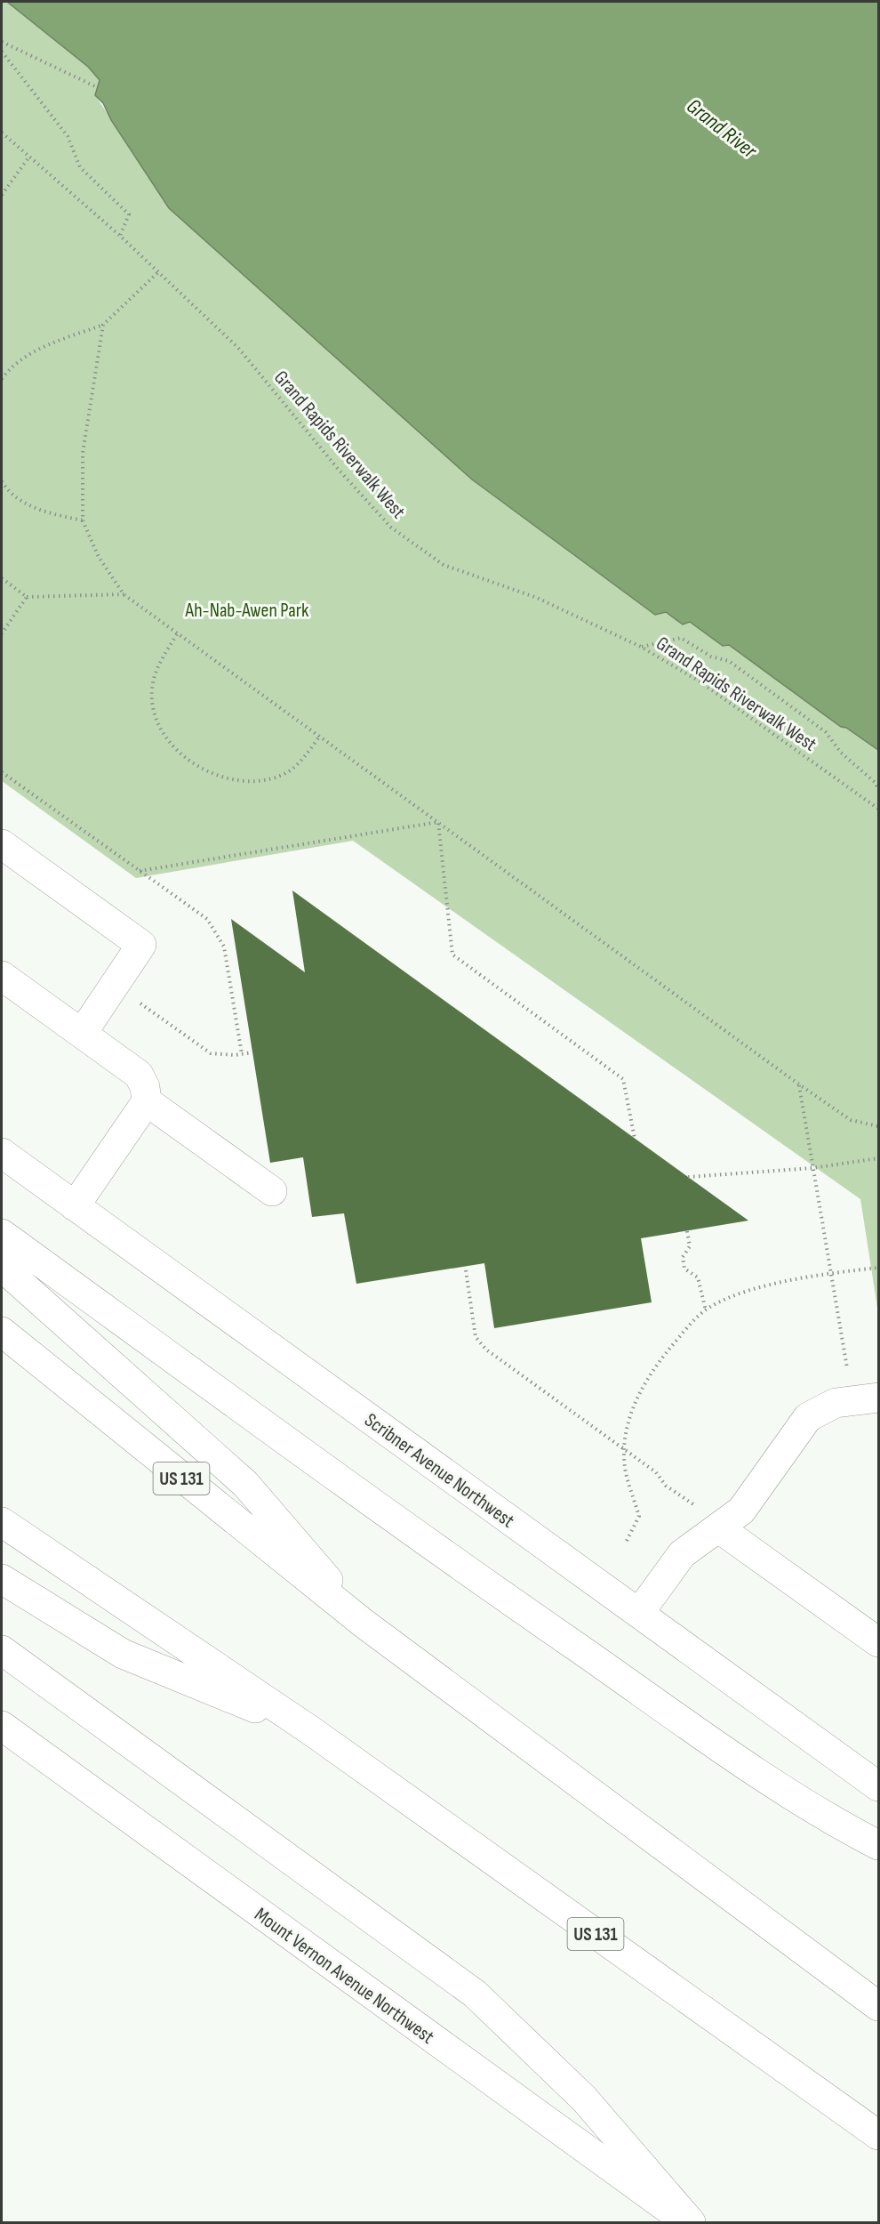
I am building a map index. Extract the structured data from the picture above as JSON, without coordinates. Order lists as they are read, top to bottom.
{
  "streets": {
    "main road": ["Scribner Avenue Northwest", "US 131", "Mount Vernon Avenue Northwest"],
    "path": ["Grand Rapids Riverwalk West"]
  },
  "water": ["Grand River"],
  "parks": ["Ah-Nab-Awen Park"]
}
